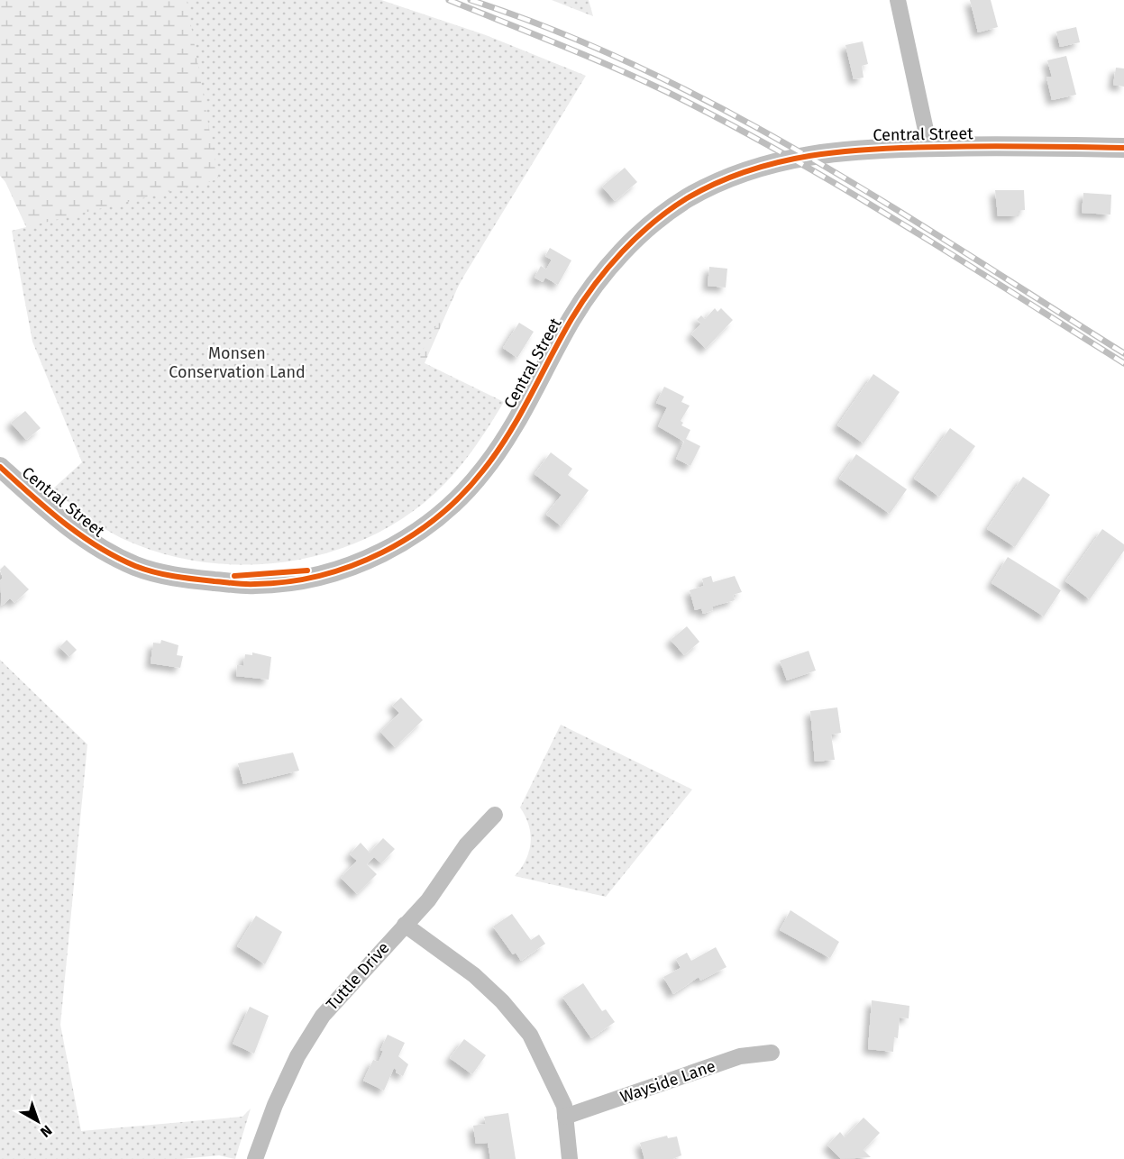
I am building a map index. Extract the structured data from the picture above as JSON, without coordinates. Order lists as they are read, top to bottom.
{
  "streets": {
    "street": ["Central Street", "Tuttle Drive", "Wayside Lane"]
  },
  "parks": ["Monsen Conservation Land"],
  "north": "bottom right"
}
